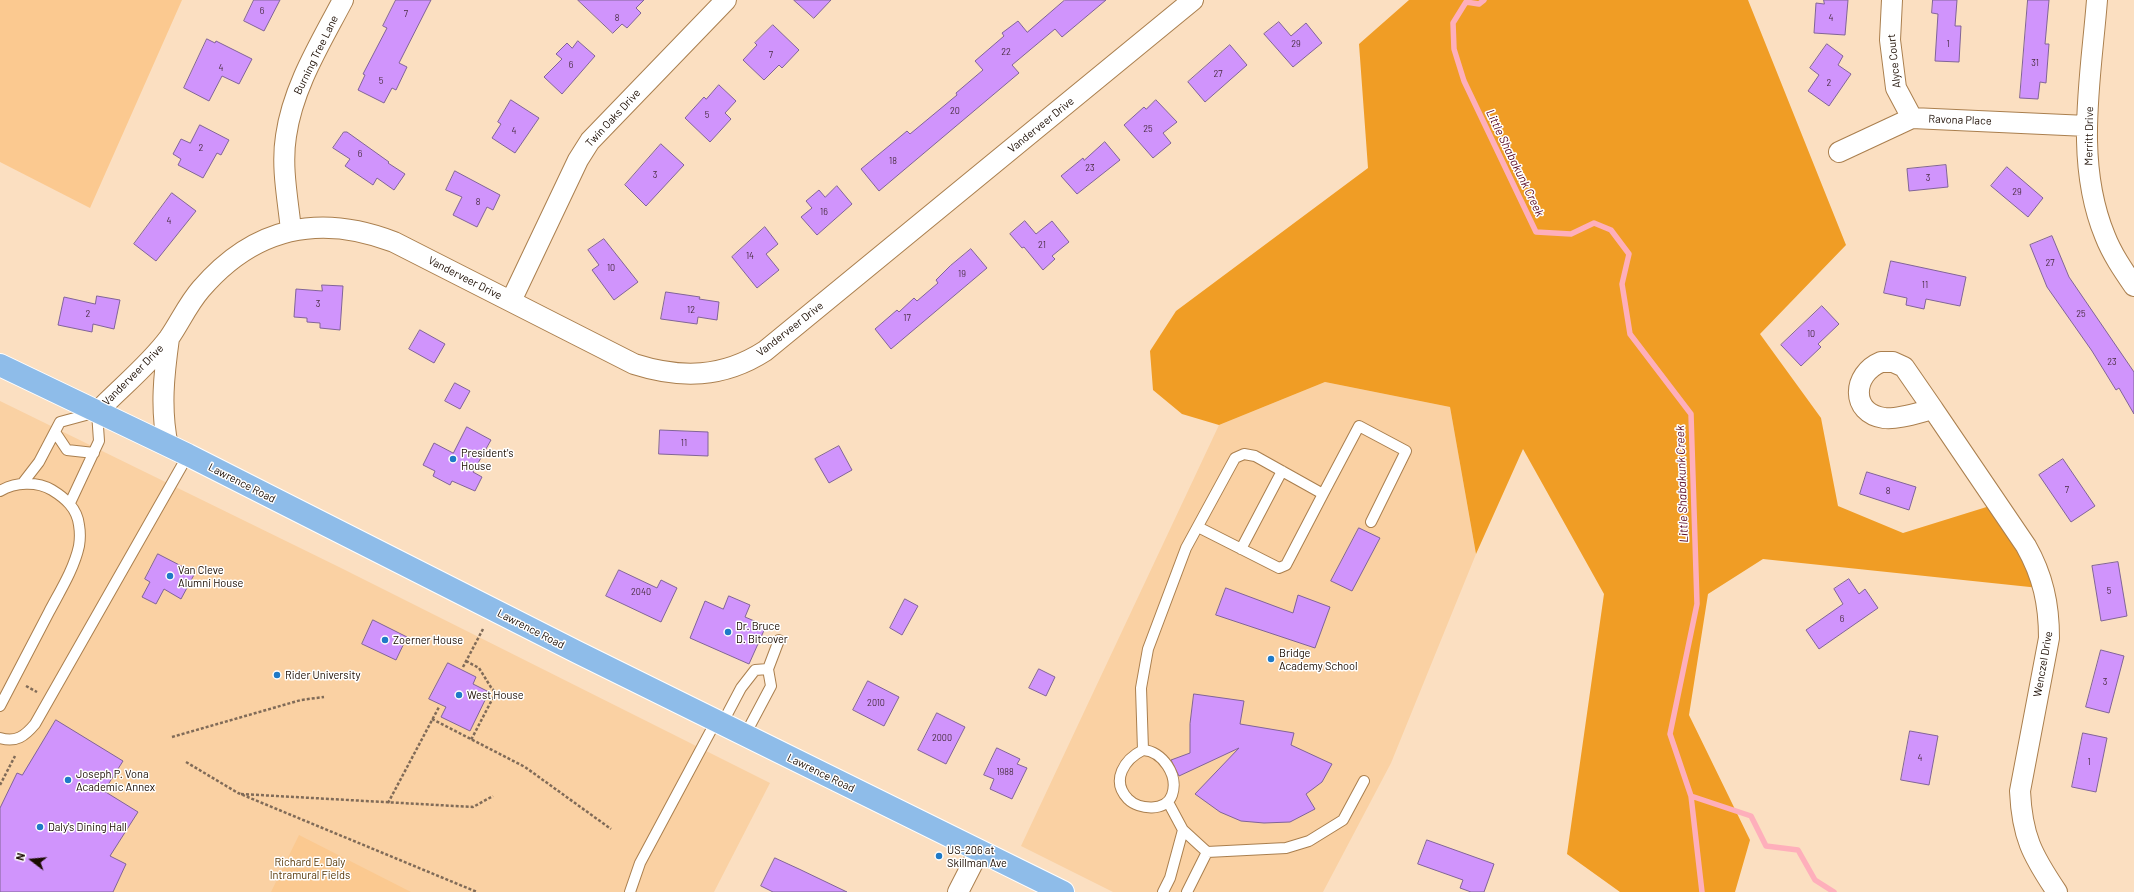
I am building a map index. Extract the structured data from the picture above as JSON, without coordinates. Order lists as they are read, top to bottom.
{
  "streets": {
    "main road": ["Lawrence Road"],
    "street": [
      "Burning Tree Lane",
      "Alyce Court",
      "Twin Oaks Drive",
      "Ravona Place",
      "Vanderveer Drive",
      "Merritt Drive",
      "Wenczel Drive"
    ]
  },
  "crossings": [
    ["Burning Tree Lane", "Vanderveer Drive"],
    ["Alyce Court", "Ravona Place"],
    ["Twin Oaks Drive", "Vanderveer Drive"],
    ["Ravona Place", "Merritt Drive"],
    ["Vanderveer Drive", "Lawrence Road"]
  ],
  "water": ["Little Shabakunk Creek"],
  "parks": ["Richard E. Daly Intramural Fields"],
  "places": [
    "President's House",
    "Van Cleve Alumni House",
    "Dr. Bruce D. Bitcover",
    "Zoerner House",
    "Bridge Academy School",
    "Rider University",
    "West House",
    "Joseph P. Vona Academic Annex",
    "Daly's Dining Hall",
    "US-206 at Skillman Ave"
  ],
  "house_numbers": [
    "6",
    "7",
    "8",
    "4",
    "29",
    "1",
    "22",
    "7",
    "31",
    "6",
    "4",
    "27",
    "5",
    "2",
    "20",
    "5",
    "25",
    "4",
    "2",
    "6",
    "18",
    "23",
    "3",
    "3",
    "29",
    "8",
    "16",
    "4",
    "21",
    "14",
    "27",
    "10",
    "19",
    "11",
    "3",
    "12",
    "2",
    "25",
    "17",
    "10",
    "23",
    "11",
    "7",
    "8",
    "5",
    "2040",
    "6",
    "3",
    "2010",
    "2000",
    "4",
    "1",
    "1988"
  ],
  "north": "left"
}
